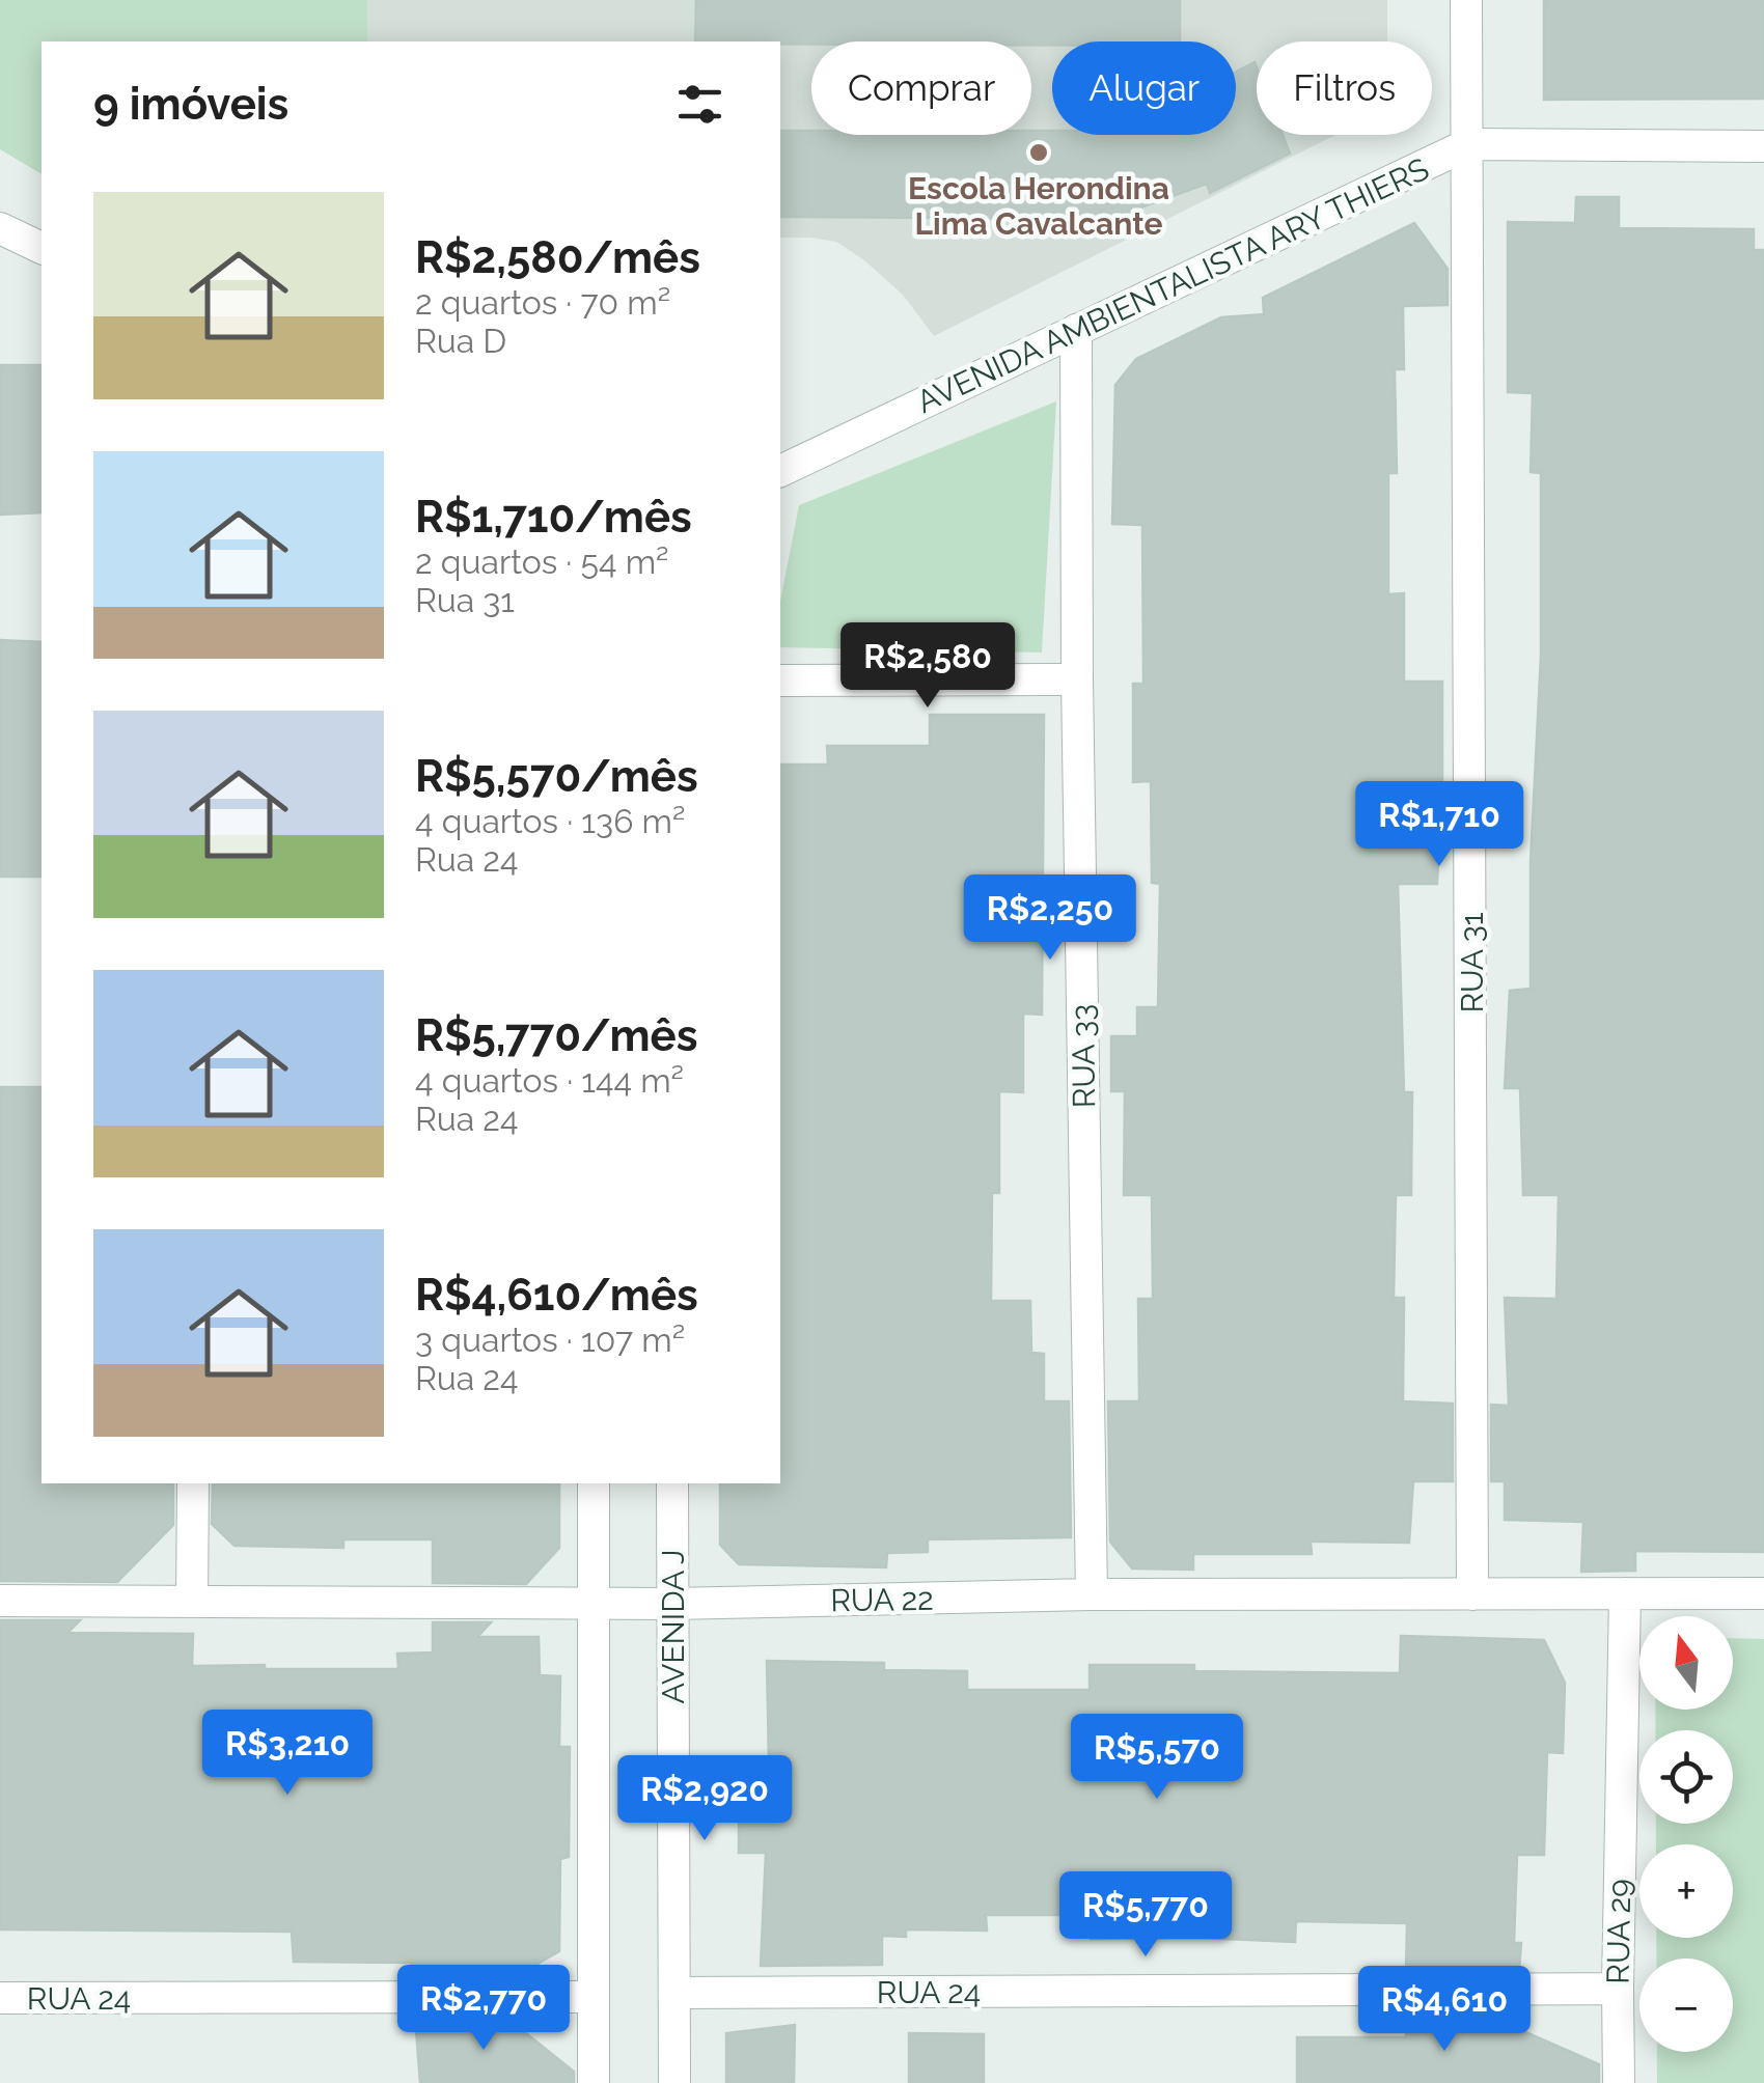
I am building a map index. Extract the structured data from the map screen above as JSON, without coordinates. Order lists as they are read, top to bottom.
{
  "streets": {
    "street": [
      "AVENIDA AMBIENTALISTA ARY THIERS",
      "RUA 31",
      "RUA 33",
      "RUA 22",
      "AVENIDA J",
      "RUA 29",
      "RUA 24"
    ]
  },
  "crossings": [
    ["AVENIDA AMBIENTALISTA ARY THIERS", "RUA 31"],
    ["AVENIDA AMBIENTALISTA ARY THIERS", "RUA 33"],
    ["RUA 31", "RUA 22"],
    ["RUA 33", "RUA 22"],
    ["RUA 22", "AVENIDA J"],
    ["RUA 22", "RUA 29"],
    ["AVENIDA J", "RUA 24"],
    ["RUA 29", "RUA 24"]
  ],
  "places": ["Escola Herondina Lima Cavalcante"],
  "north": "top",
  "page": {
    "chip": ["Comprar", "Alugar", "Filtros"],
    "heading": "9 imóveis",
    "list": [
      {
        "name": "R$2,580/mês",
        "note": "2 quartos · 70 m² · Rua D"
      },
      {
        "name": "R$1,710/mês",
        "note": "2 quartos · 54 m² · Rua 31"
      },
      {
        "name": "R$5,570/mês",
        "note": "4 quartos · 136 m² · Rua 24"
      },
      {
        "name": "R$5,770/mês",
        "note": "4 quartos · 144 m² · Rua 24"
      },
      {
        "name": "R$4,610/mês",
        "note": "3 quartos · 107 m² · Rua 24"
      }
    ],
    "price": [
      "R$2,580",
      "R$1,710",
      "R$2,250",
      "R$3,210",
      "R$5,570",
      "R$2,920",
      "R$5,770",
      "R$2,770",
      "R$4,610"
    ],
    "map_buttons": ["+", "−"]
  }
}
